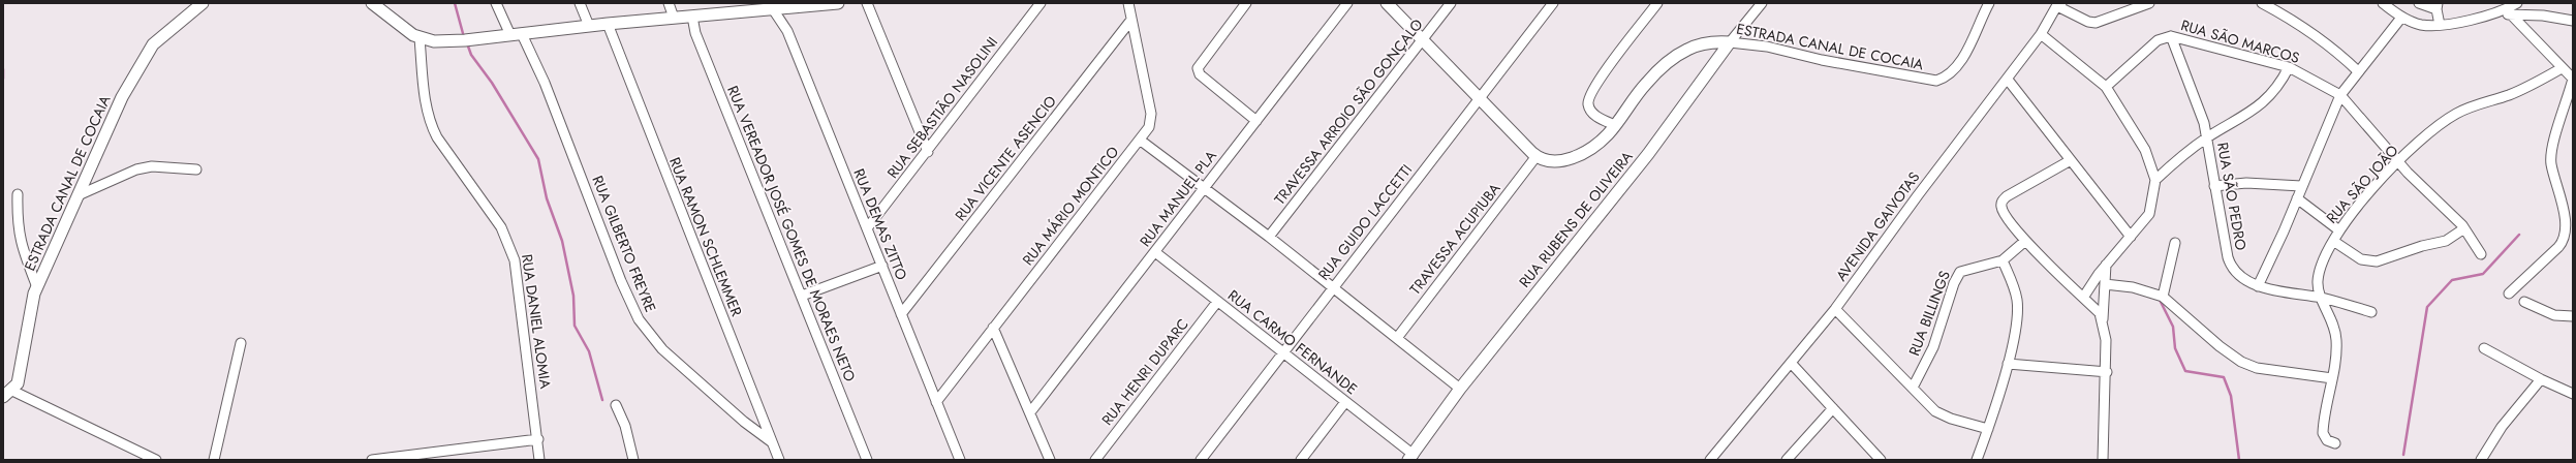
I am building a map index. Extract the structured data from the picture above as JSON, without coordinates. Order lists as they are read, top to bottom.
{
  "streets": {
    "main road": ["ESTRADA CANAL DE COCAIA", "RUA RUBENS DE OLIVEIRA"],
    "street": [
      "RUA SÃO MARCOS",
      "RUA SEBASTIÃO NASOLINI",
      "TRAVESSA ARROIO SÃO GONÇALO",
      "RUA VICENTE ASENCIO",
      "RUA SÃO JOÃO",
      "RUA SÃO PEDRO",
      "RUA MANUEL PLA",
      "RUA MÁRIO MONTICO",
      "RUA GUIDO LACCETTI",
      "RUA DEMAS ZITTO",
      "AVENIDA GAIVOTAS",
      "RUA VEREADOR JOSÉ GOMES DE MORAES NETO",
      "RUA RAMON SCHLEMMER",
      "TRAVESSA ACUPIUBA",
      "RUA GILBERTO FREYRE",
      "RUA BILLINGS",
      "RUA DANIEL ALOMIA",
      "RUA CARMO FERNANDE",
      "RUA HENRI DUPARC"
    ]
  },
  "crossings": [
    ["RUA SÃO MARCOS", "RUA SÃO JOÃO"],
    ["RUA SÃO MARCOS", "RUA SÃO PEDRO"],
    ["ESTRADA CANAL DE COCAIA", "RUA RUBENS DE OLIVEIRA"],
    ["ESTRADA CANAL DE COCAIA", "TRAVESSA ACUPIUBA"],
    ["RUA SEBASTIÃO NASOLINI", "RUA DEMAS ZITTO"],
    ["RUA VICENTE ASENCIO", "RUA MÁRIO MONTICO"],
    ["RUA VICENTE ASENCIO", "RUA DEMAS ZITTO"],
    ["RUA SÃO JOÃO", "RUA SÃO PEDRO"],
    ["RUA MANUEL PLA", "RUA CARMO FERNANDE"],
    ["RUA MÁRIO MONTICO", "RUA DEMAS ZITTO"],
    ["RUA RUBENS DE OLIVEIRA", "RUA CARMO FERNANDE"],
    ["RUA GUIDO LACCETTI", "RUA CARMO FERNANDE"],
    ["RUA RAMON SCHLEMMER", "RUA GILBERTO FREYRE"],
    ["RUA CARMO FERNANDE", "RUA HENRI DUPARC"]
  ]
}
